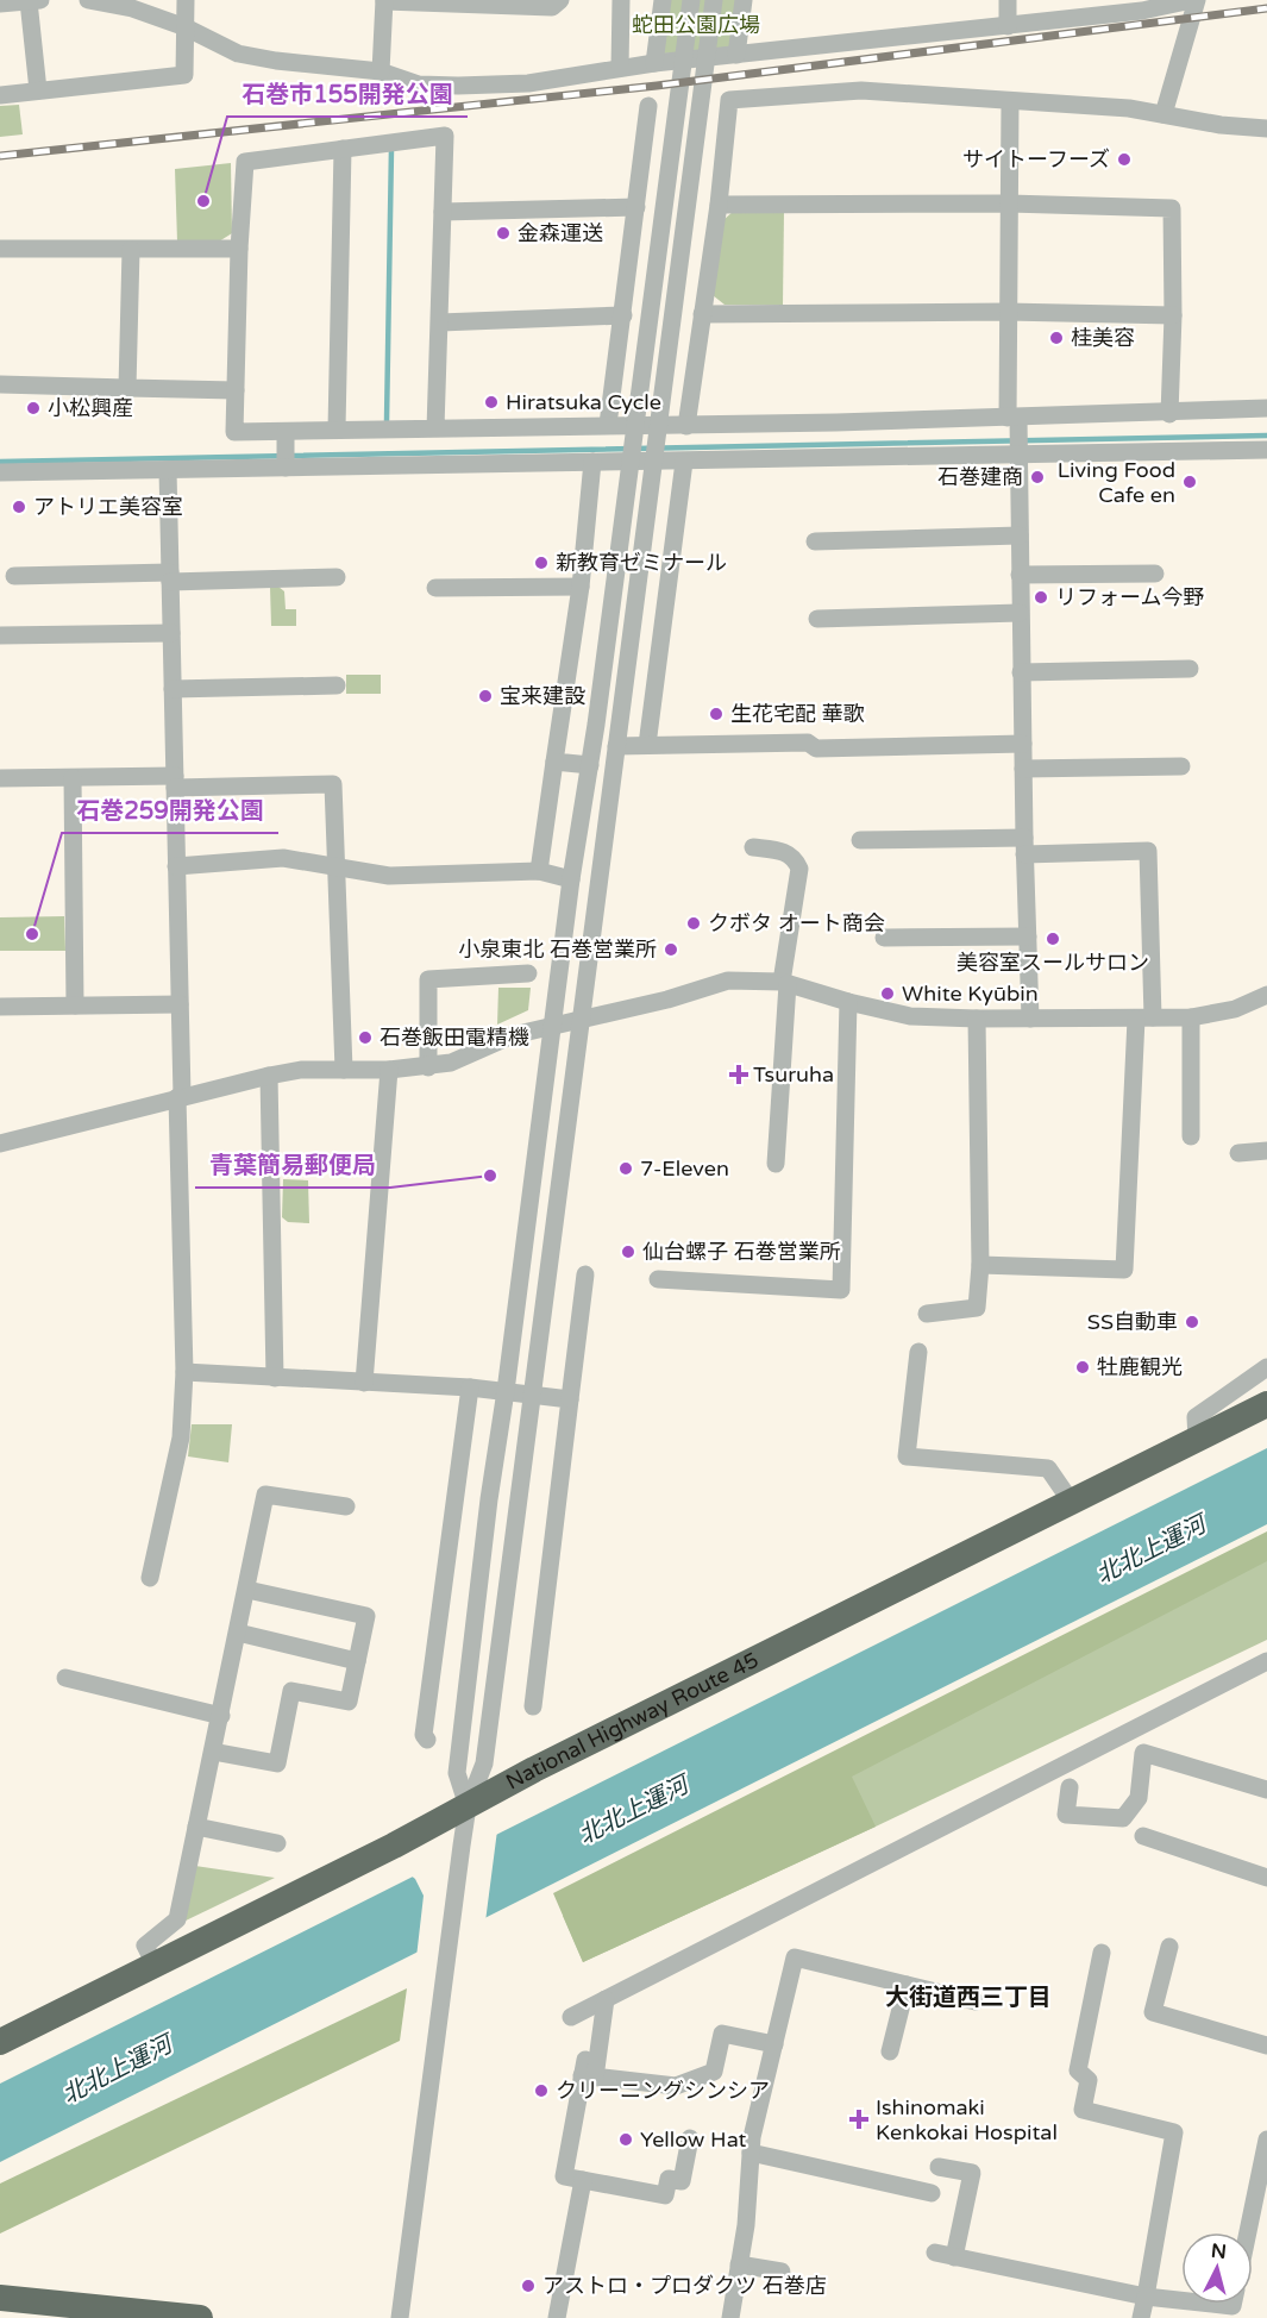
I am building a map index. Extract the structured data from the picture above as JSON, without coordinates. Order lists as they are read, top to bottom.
{
  "streets": {
    "highway": ["National Highway Route 45"]
  },
  "districts": ["大街道西三丁目"],
  "water": ["北北上運河"],
  "parks": ["蛇田公園広場"],
  "places": {
    "other": [
      "サイトーフーズ",
      "石巻市155開発公園",
      "金森運送",
      "桂美容",
      "Hiratsuka Cycle",
      "小松興産",
      "石巻建商",
      "Living Food Cafe en",
      "アトリエ美容室",
      "新教育ゼミナール",
      "リフォーム今野",
      "宝来建設",
      "生花宅配 華歌",
      "クボタ オート商会",
      "石巻259開発公園",
      "美容室スールサロン",
      "小泉東北 石巻営業所",
      "White Kyūbin",
      "石巻飯田電精機",
      "7-Eleven",
      "青葉簡易郵便局",
      "仙台螺子 石巻営業所",
      "SS自動車",
      "牡鹿観光",
      "クリーニングシンシア",
      "Yellow Hat",
      "アストロ・プロダクツ 石巻店"
    ],
    "health": ["Tsuruha", "Ishinomaki Kenkokai Hospital"]
  },
  "north": "top"
}
